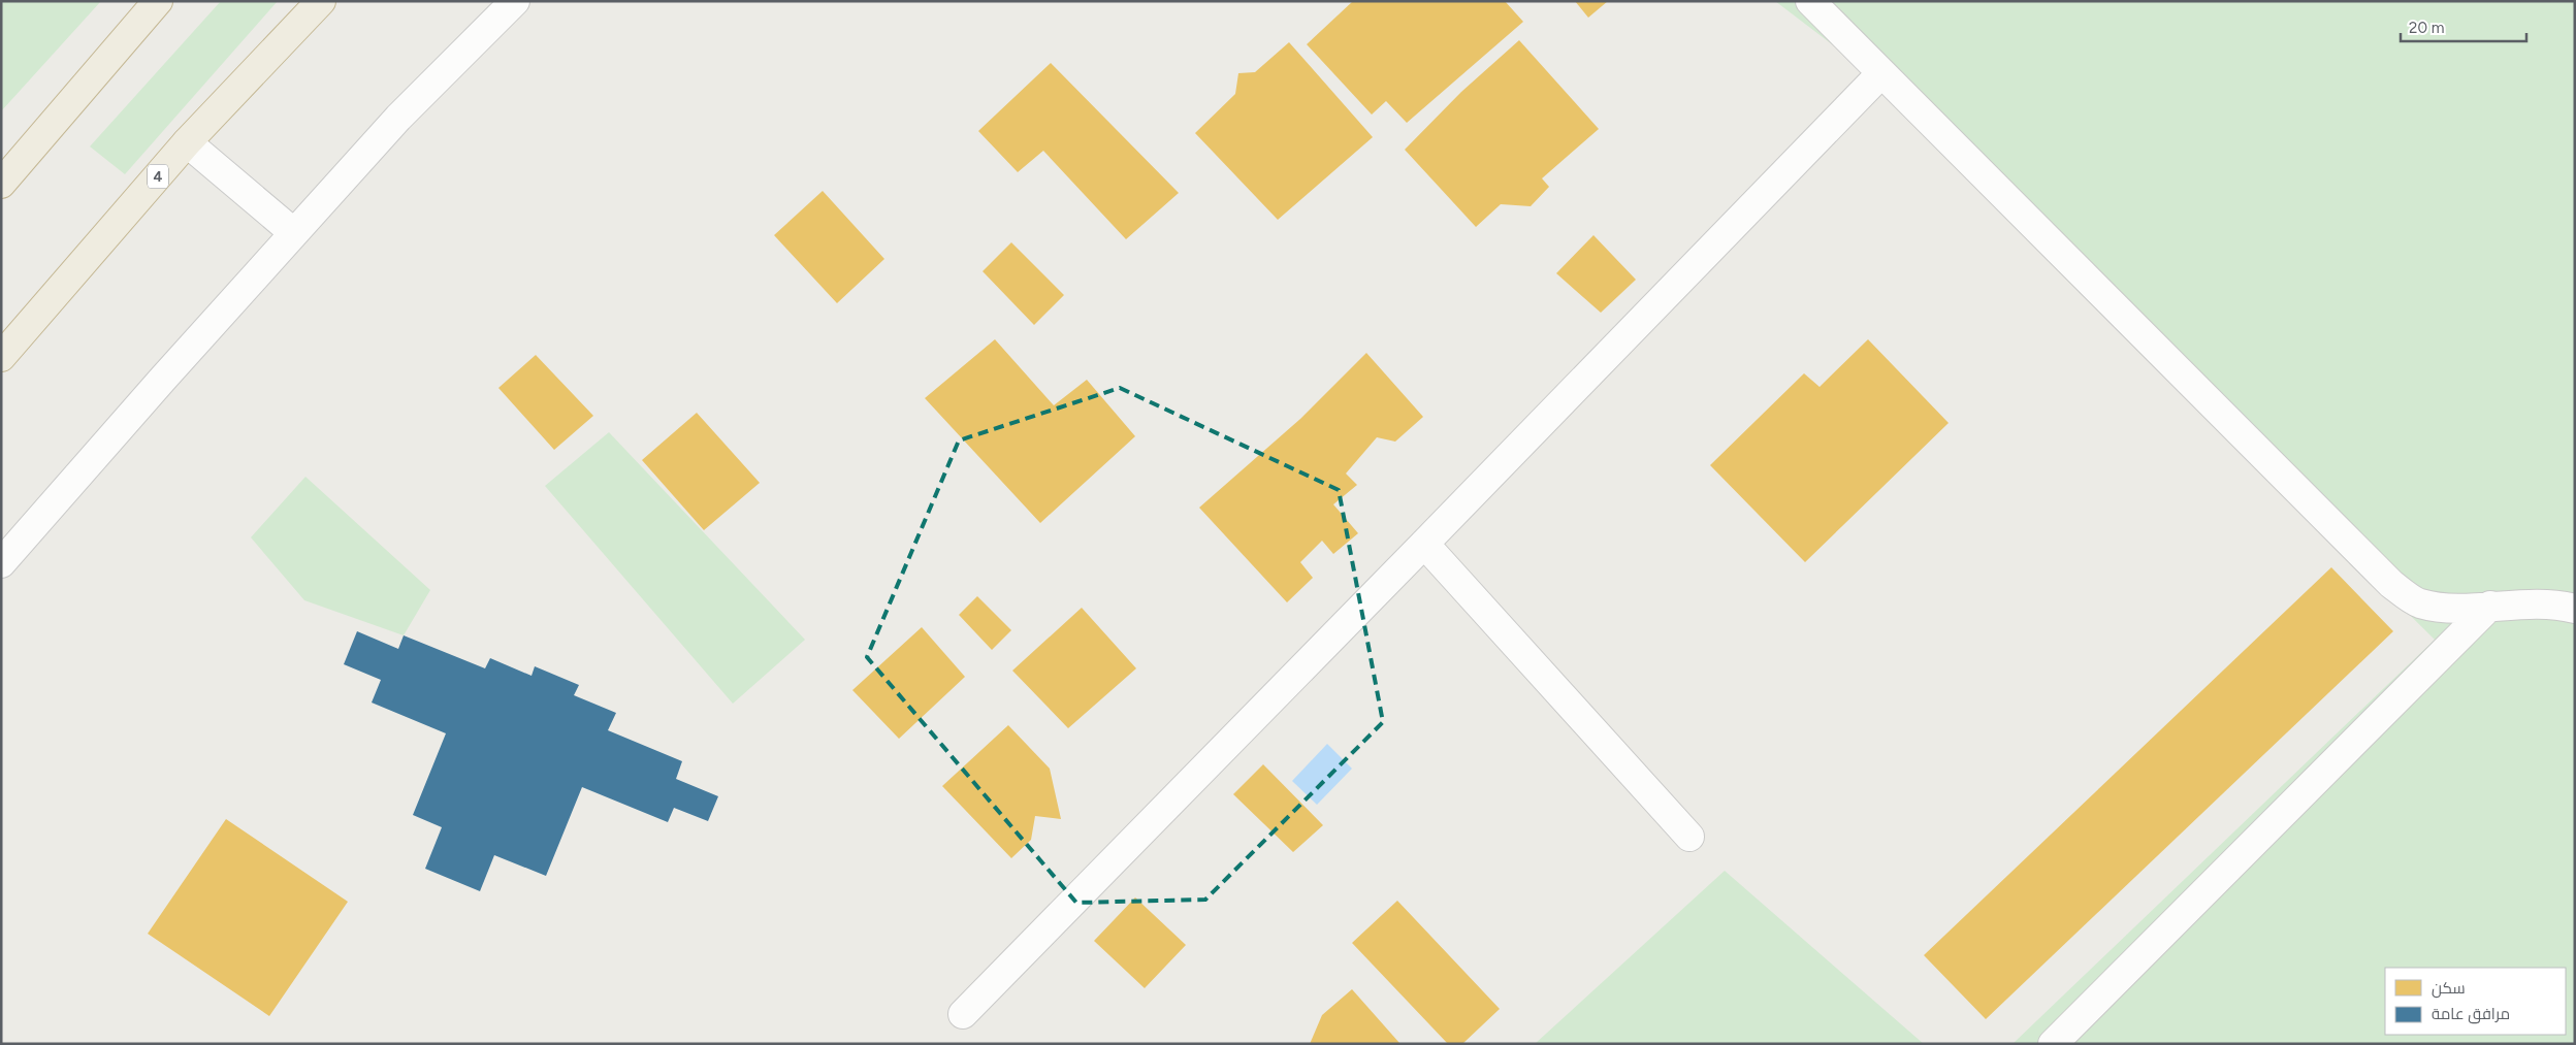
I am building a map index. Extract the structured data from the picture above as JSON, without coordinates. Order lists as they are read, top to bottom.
{
  "streets": {
    "highway": ["4"]
  },
  "legend": ["سكن", "مرافق عامة"],
  "scale_bar": "20 m"
}
